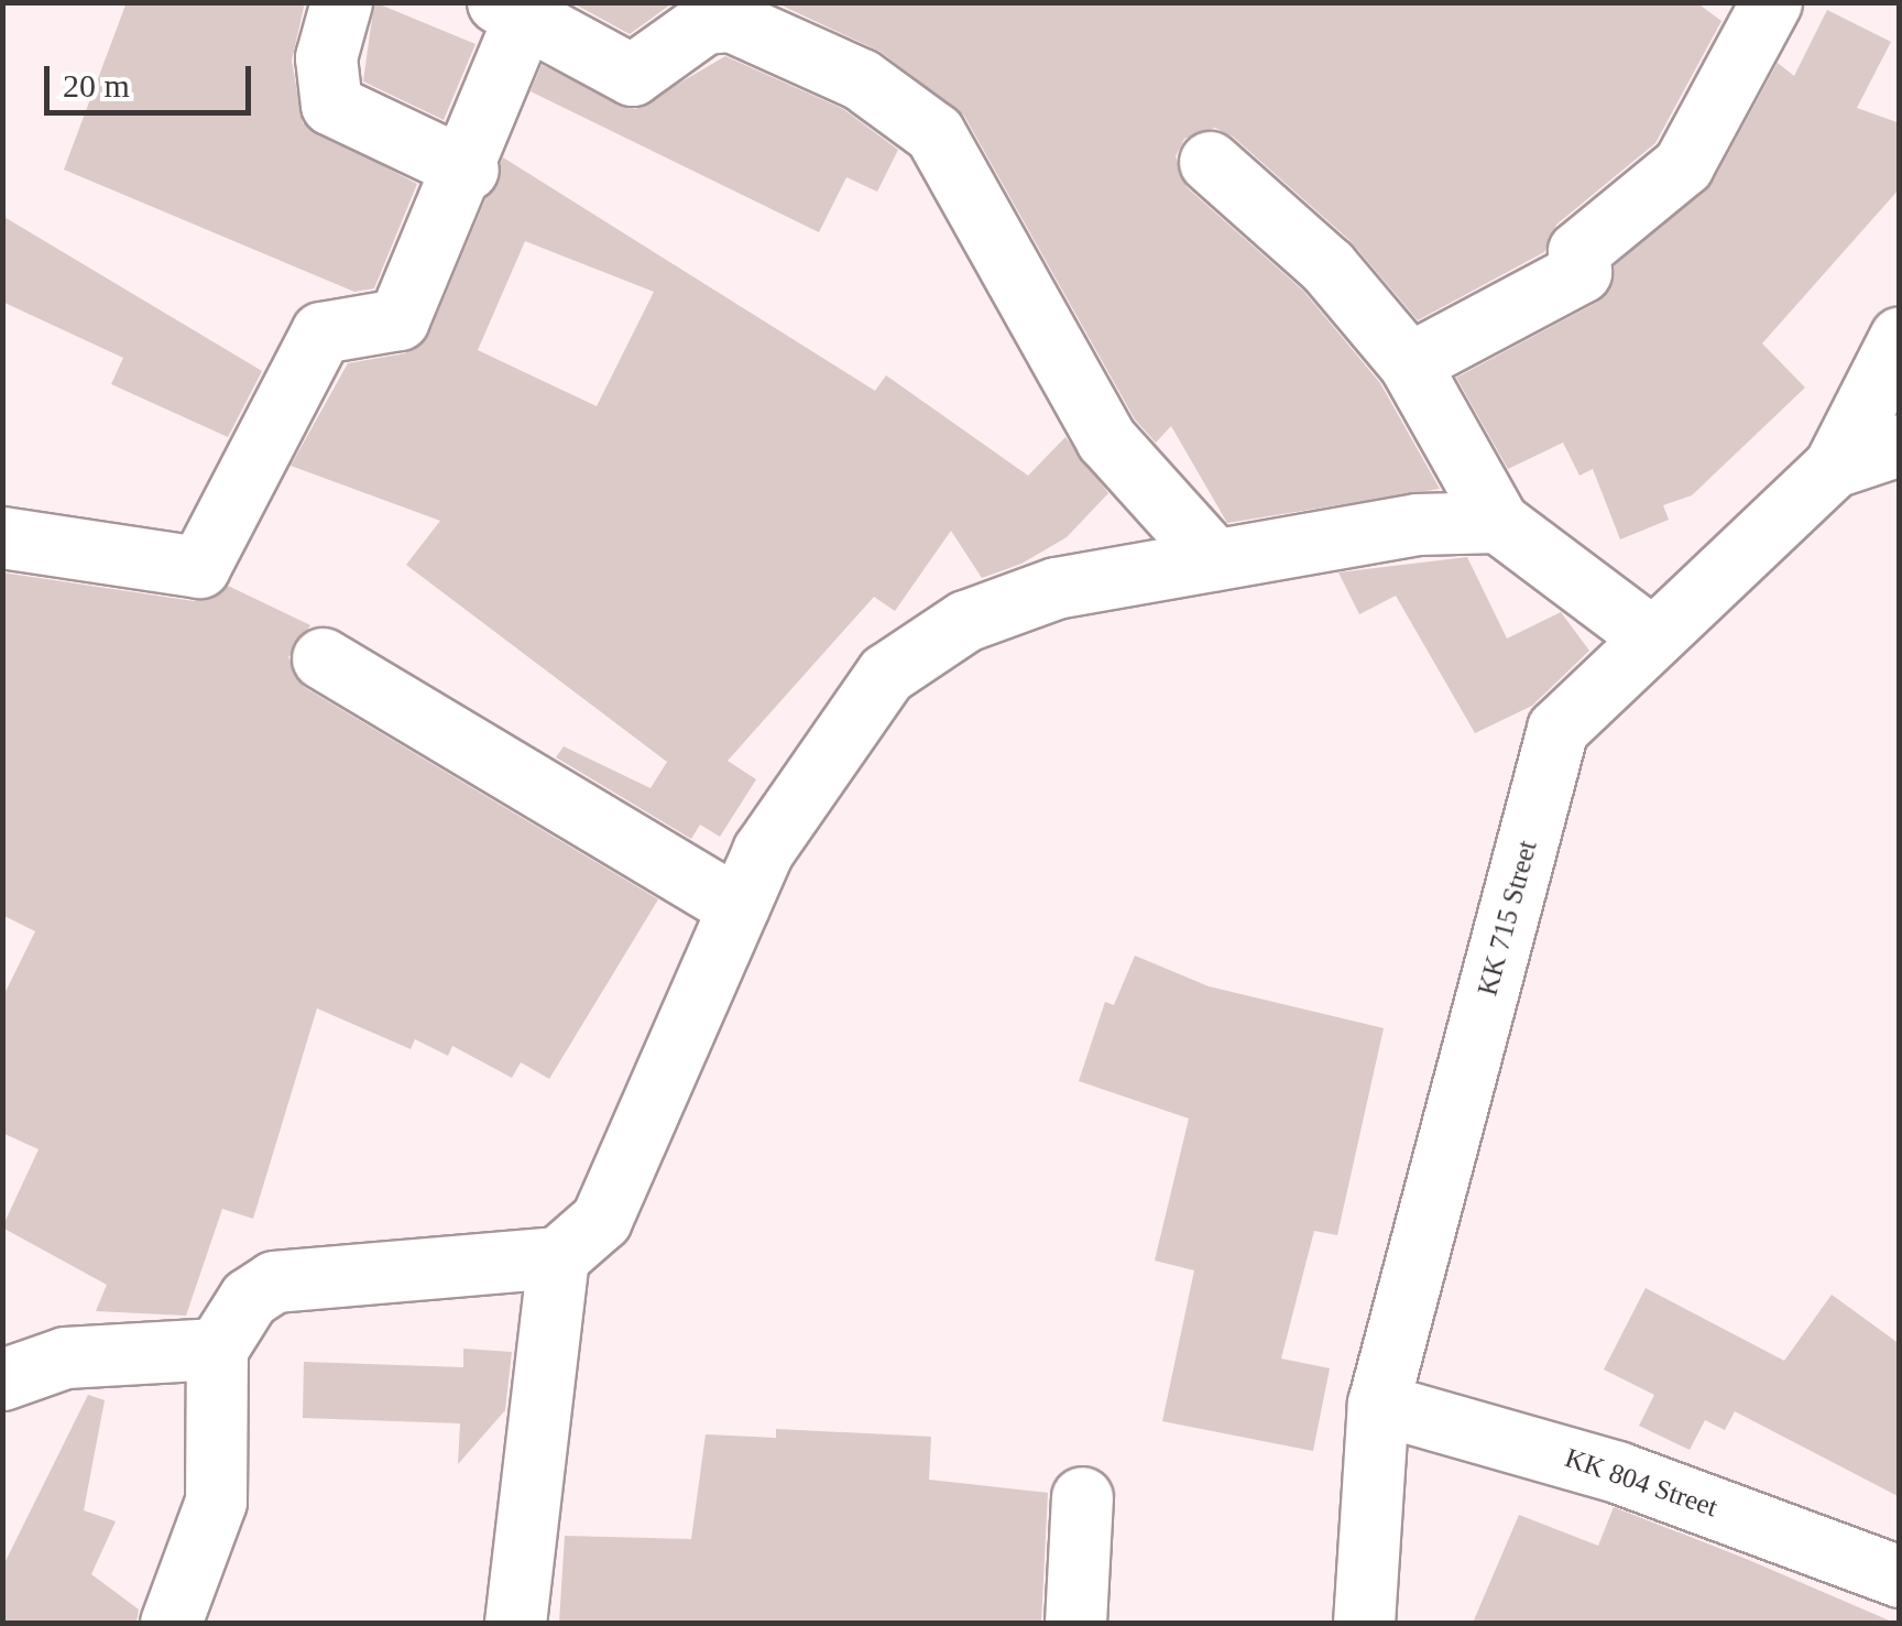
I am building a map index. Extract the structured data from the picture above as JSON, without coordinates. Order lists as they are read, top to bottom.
{
  "streets": {
    "street": ["KK 715 Street", "KK 804 Street"]
  },
  "crossings": [
    ["KK 715 Street", "KK 804 Street"]
  ],
  "scale_bar": "20 m"
}
